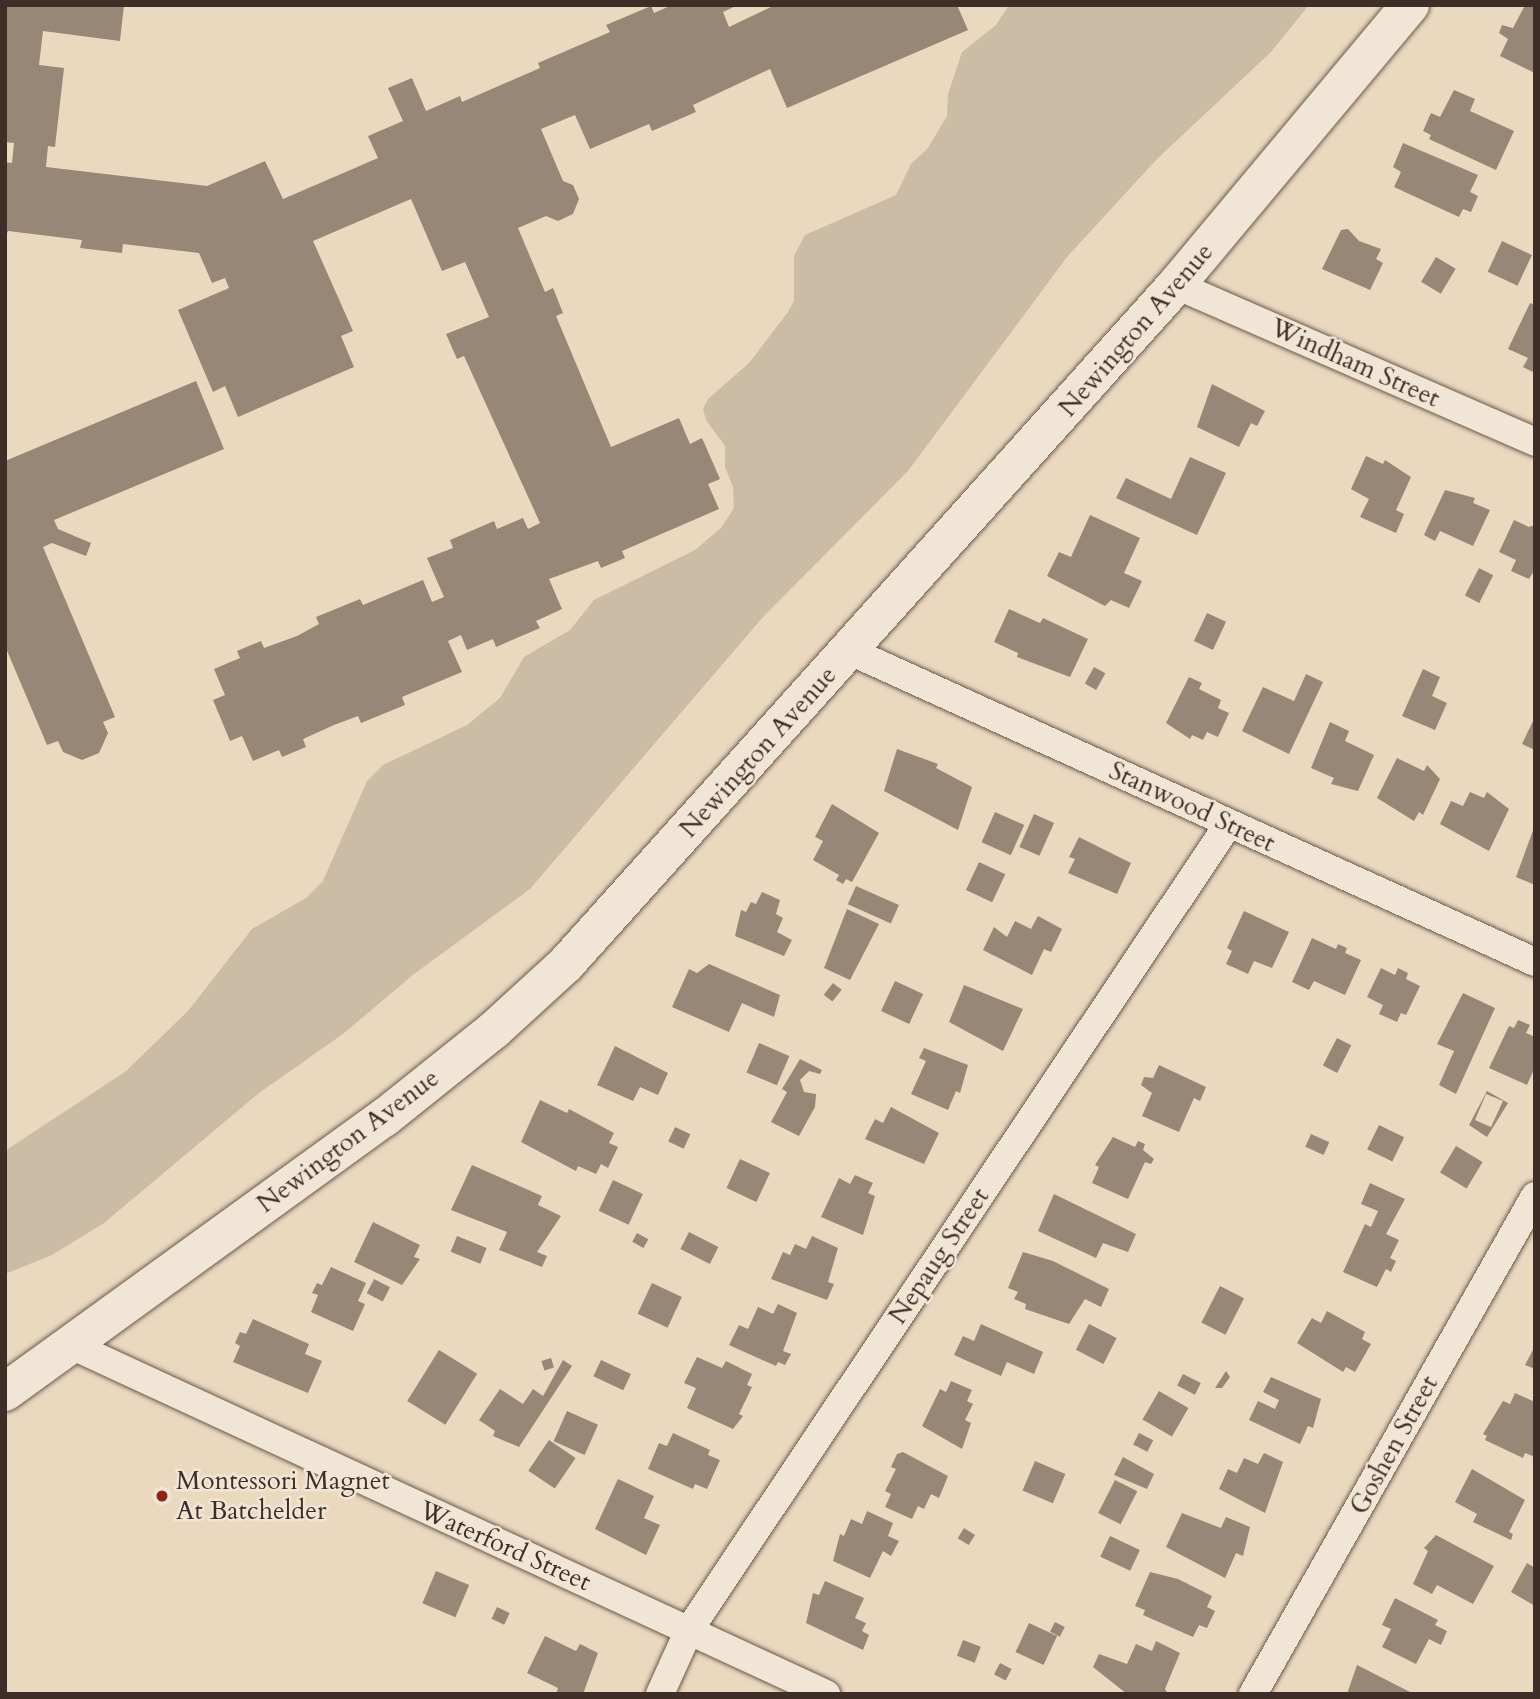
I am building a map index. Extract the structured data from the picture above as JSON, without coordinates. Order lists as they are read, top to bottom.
{
  "streets": {
    "main road": ["Newington Avenue"],
    "street": [
      "Windham Street",
      "Stanwood Street",
      "Nepaug Street",
      "Goshen Street",
      "Waterford Street"
    ]
  },
  "crossings": [
    ["Newington Avenue", "Windham Street"],
    ["Newington Avenue", "Stanwood Street"],
    ["Newington Avenue", "Waterford Street"],
    ["Stanwood Street", "Nepaug Street"],
    ["Nepaug Street", "Waterford Street"]
  ],
  "places": ["Montessori Magnet At Batchelder"]
}
